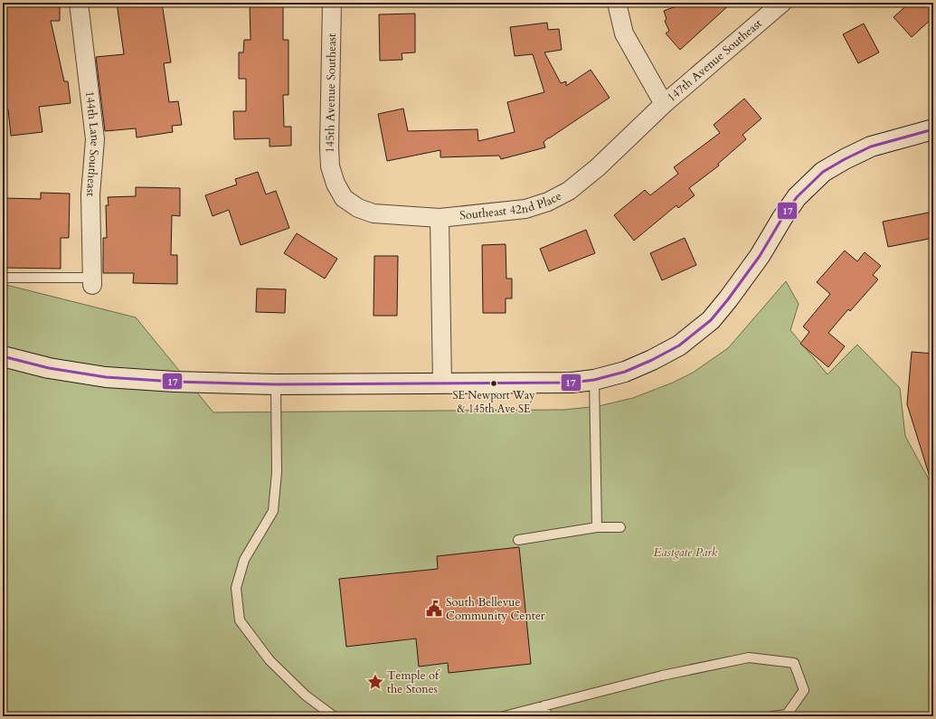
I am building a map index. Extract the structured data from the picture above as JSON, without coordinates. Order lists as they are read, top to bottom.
{
  "streets": {
    "street": [
      "147th Avenue Southeast",
      "145th Avenue Southeast",
      "144th Lane Southeast",
      "Southeast 42nd Place"
    ]
  },
  "crossings": [
    ["147th Avenue Southeast", "Southeast 42nd Place"],
    ["145th Avenue Southeast", "Southeast 42nd Place"]
  ],
  "parks": ["Eastgate Park"],
  "places": {
    "other": ["SE Newport Way & 145th Ave SE"],
    "public building": ["South Bellevue Community Center"],
    "place": ["Temple of the Stones"]
  },
  "lines": ["transit line 17"]
}
